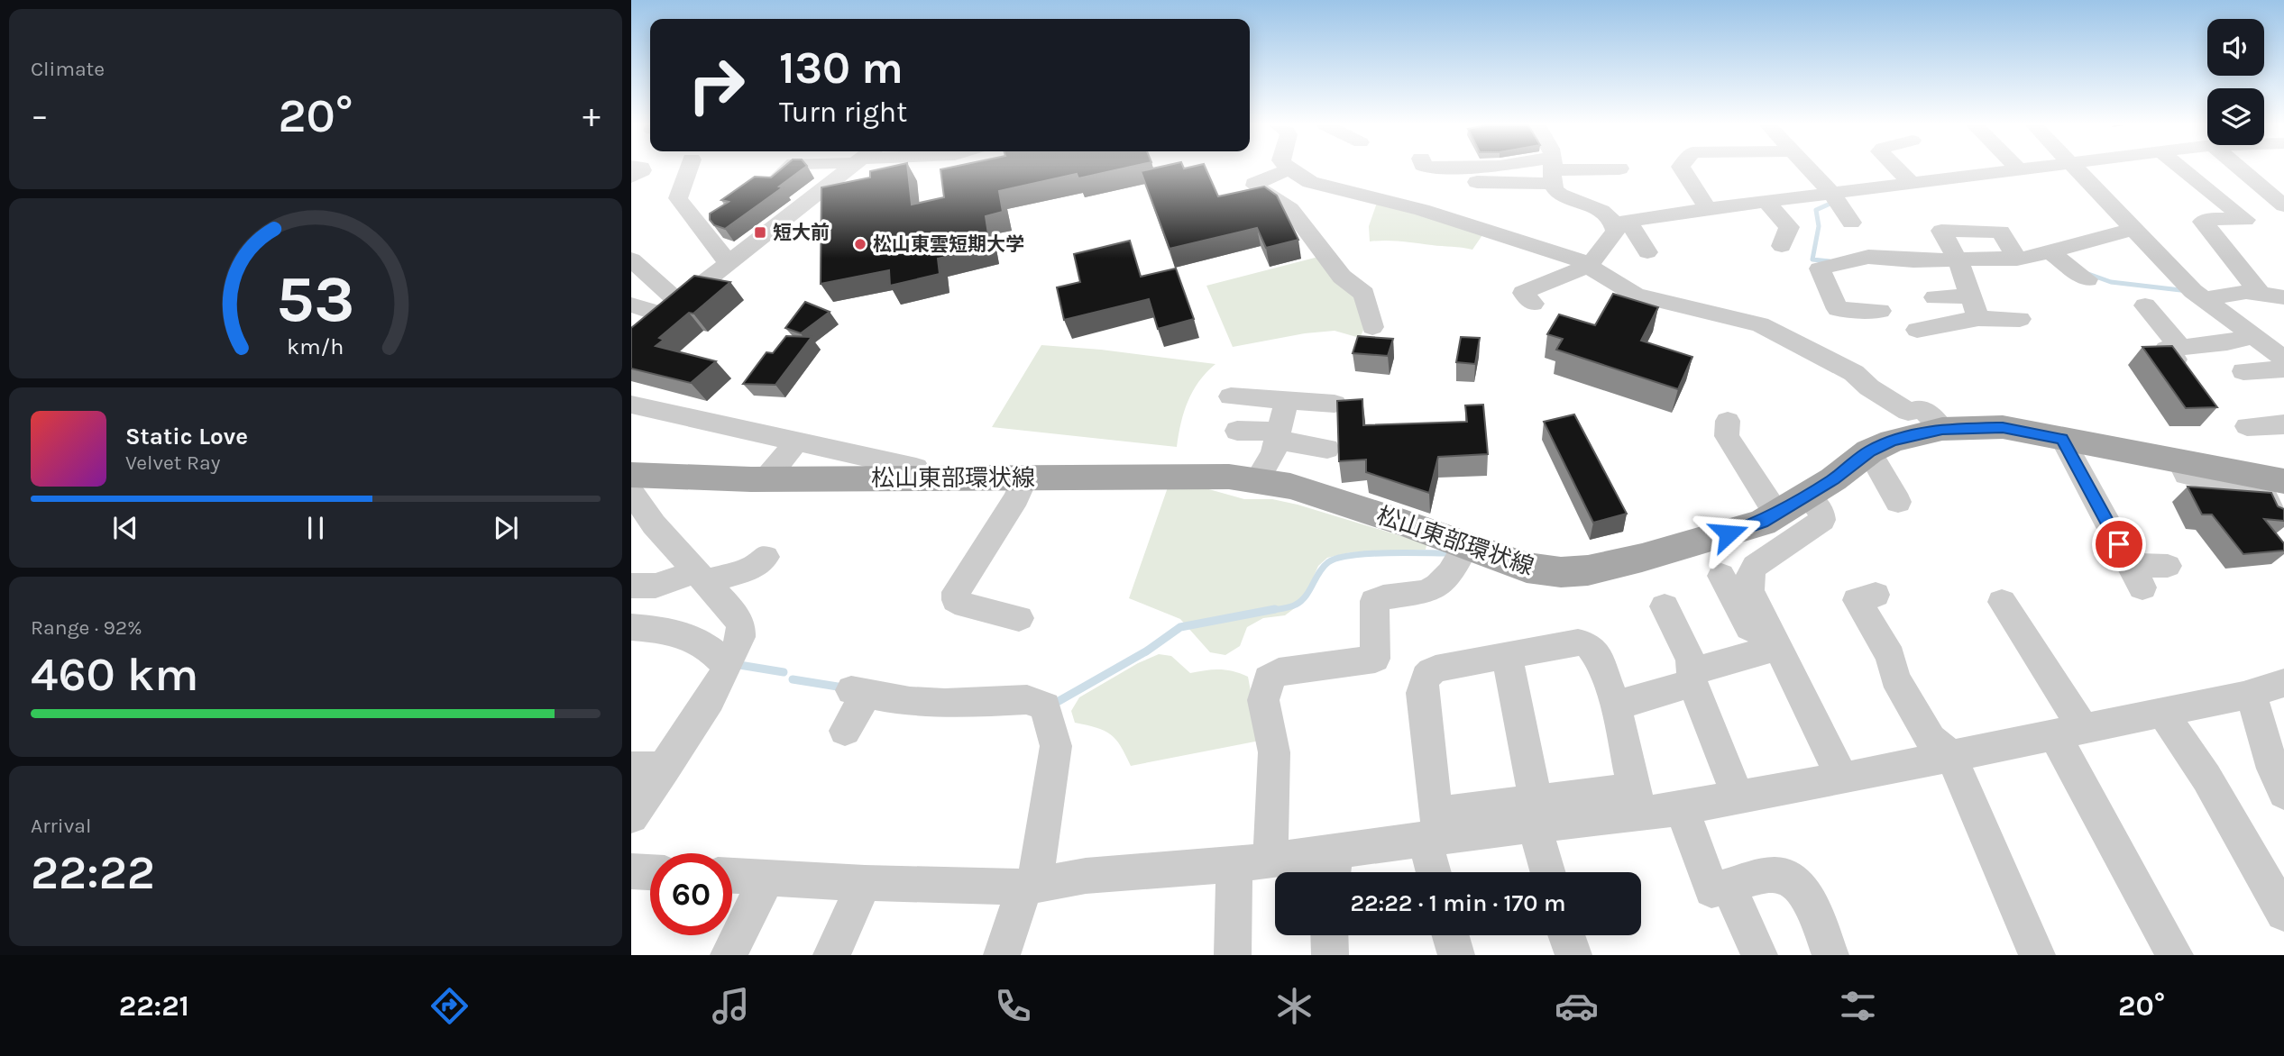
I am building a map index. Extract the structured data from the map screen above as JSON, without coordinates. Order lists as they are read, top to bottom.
{
  "streets": {
    "main road": ["松山東部環状線"]
  },
  "places": {
    "transit": ["短大前"],
    "other": ["松山東雲短期大学"]
  },
  "page": {
    "tile": [
      "Climate",
      ["Range · 92%", "460 km"],
      ["Arrival", "22:22"]
    ],
    "turn": ["130 m", "Turn right"],
    "heat": ["−", "20°", "+"],
    "song": ["Static Love", "Velvet Ray"],
    "limit": "60",
    "trip": "22:22 · 1 min · 170 m",
    "tabs": ["22:21", "20°"],
    "gauge": ["53", "km/h"]
  }
}
